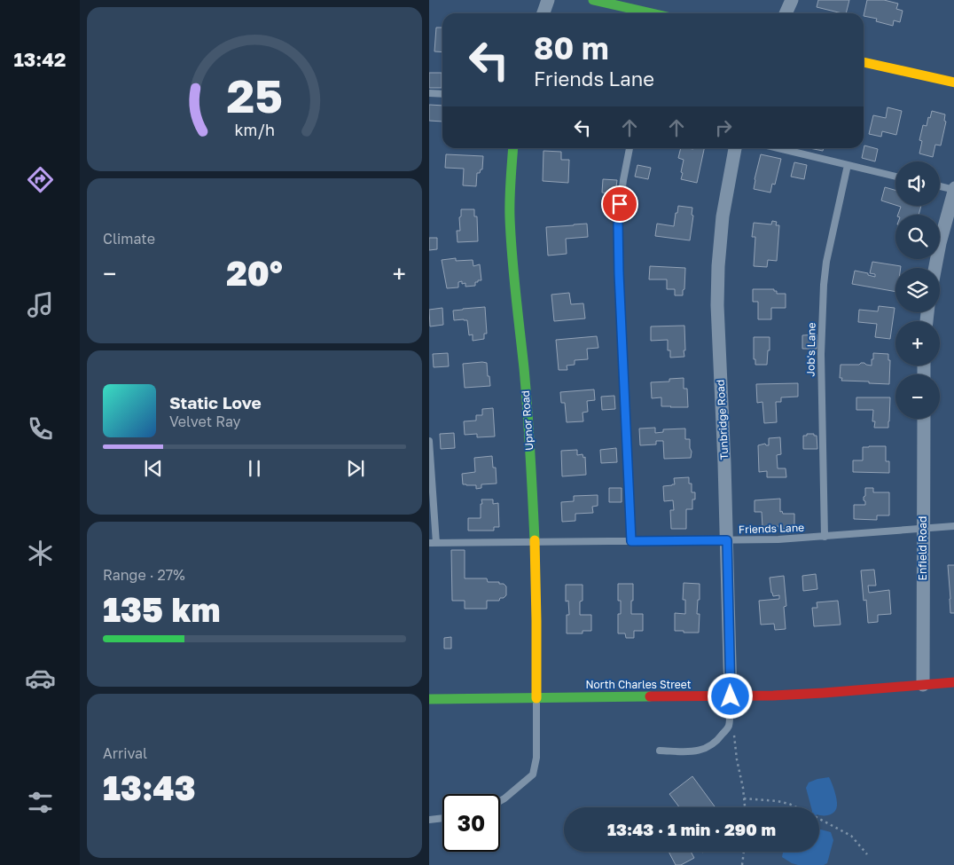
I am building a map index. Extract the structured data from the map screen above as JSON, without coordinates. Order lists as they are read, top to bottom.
{
  "streets": {
    "street": [
      "Tunbridge Road",
      "Upnor Road",
      "Enfield Road",
      "North Charles Street"
    ],
    "lane": ["Job's Lane", "Friends Lane"]
  },
  "crossings": [
    ["Job's Lane", "Friends Lane"],
    ["Tunbridge Road", "Friends Lane"],
    ["Tunbridge Road", "North Charles Street"],
    ["Upnor Road", "Friends Lane"],
    ["Upnor Road", "North Charles Street"],
    ["Friends Lane", "Enfield Road"],
    ["Enfield Road", "North Charles Street"]
  ],
  "page": {
    "tabs": "13:42",
    "turn": ["80 m", "Friends Lane"],
    "map_buttons": ["+", "−"],
    "tile": [
      "Climate",
      ["Range · 27%", "135 km"],
      ["Arrival", "13:43"]
    ],
    "heat": ["−", "20°", "+"],
    "song": ["Static Love", "Velvet Ray"],
    "limit": "30",
    "trip": "13:43 · 1 min · 290 m",
    "gauge": ["25", "km/h"]
  }
}
